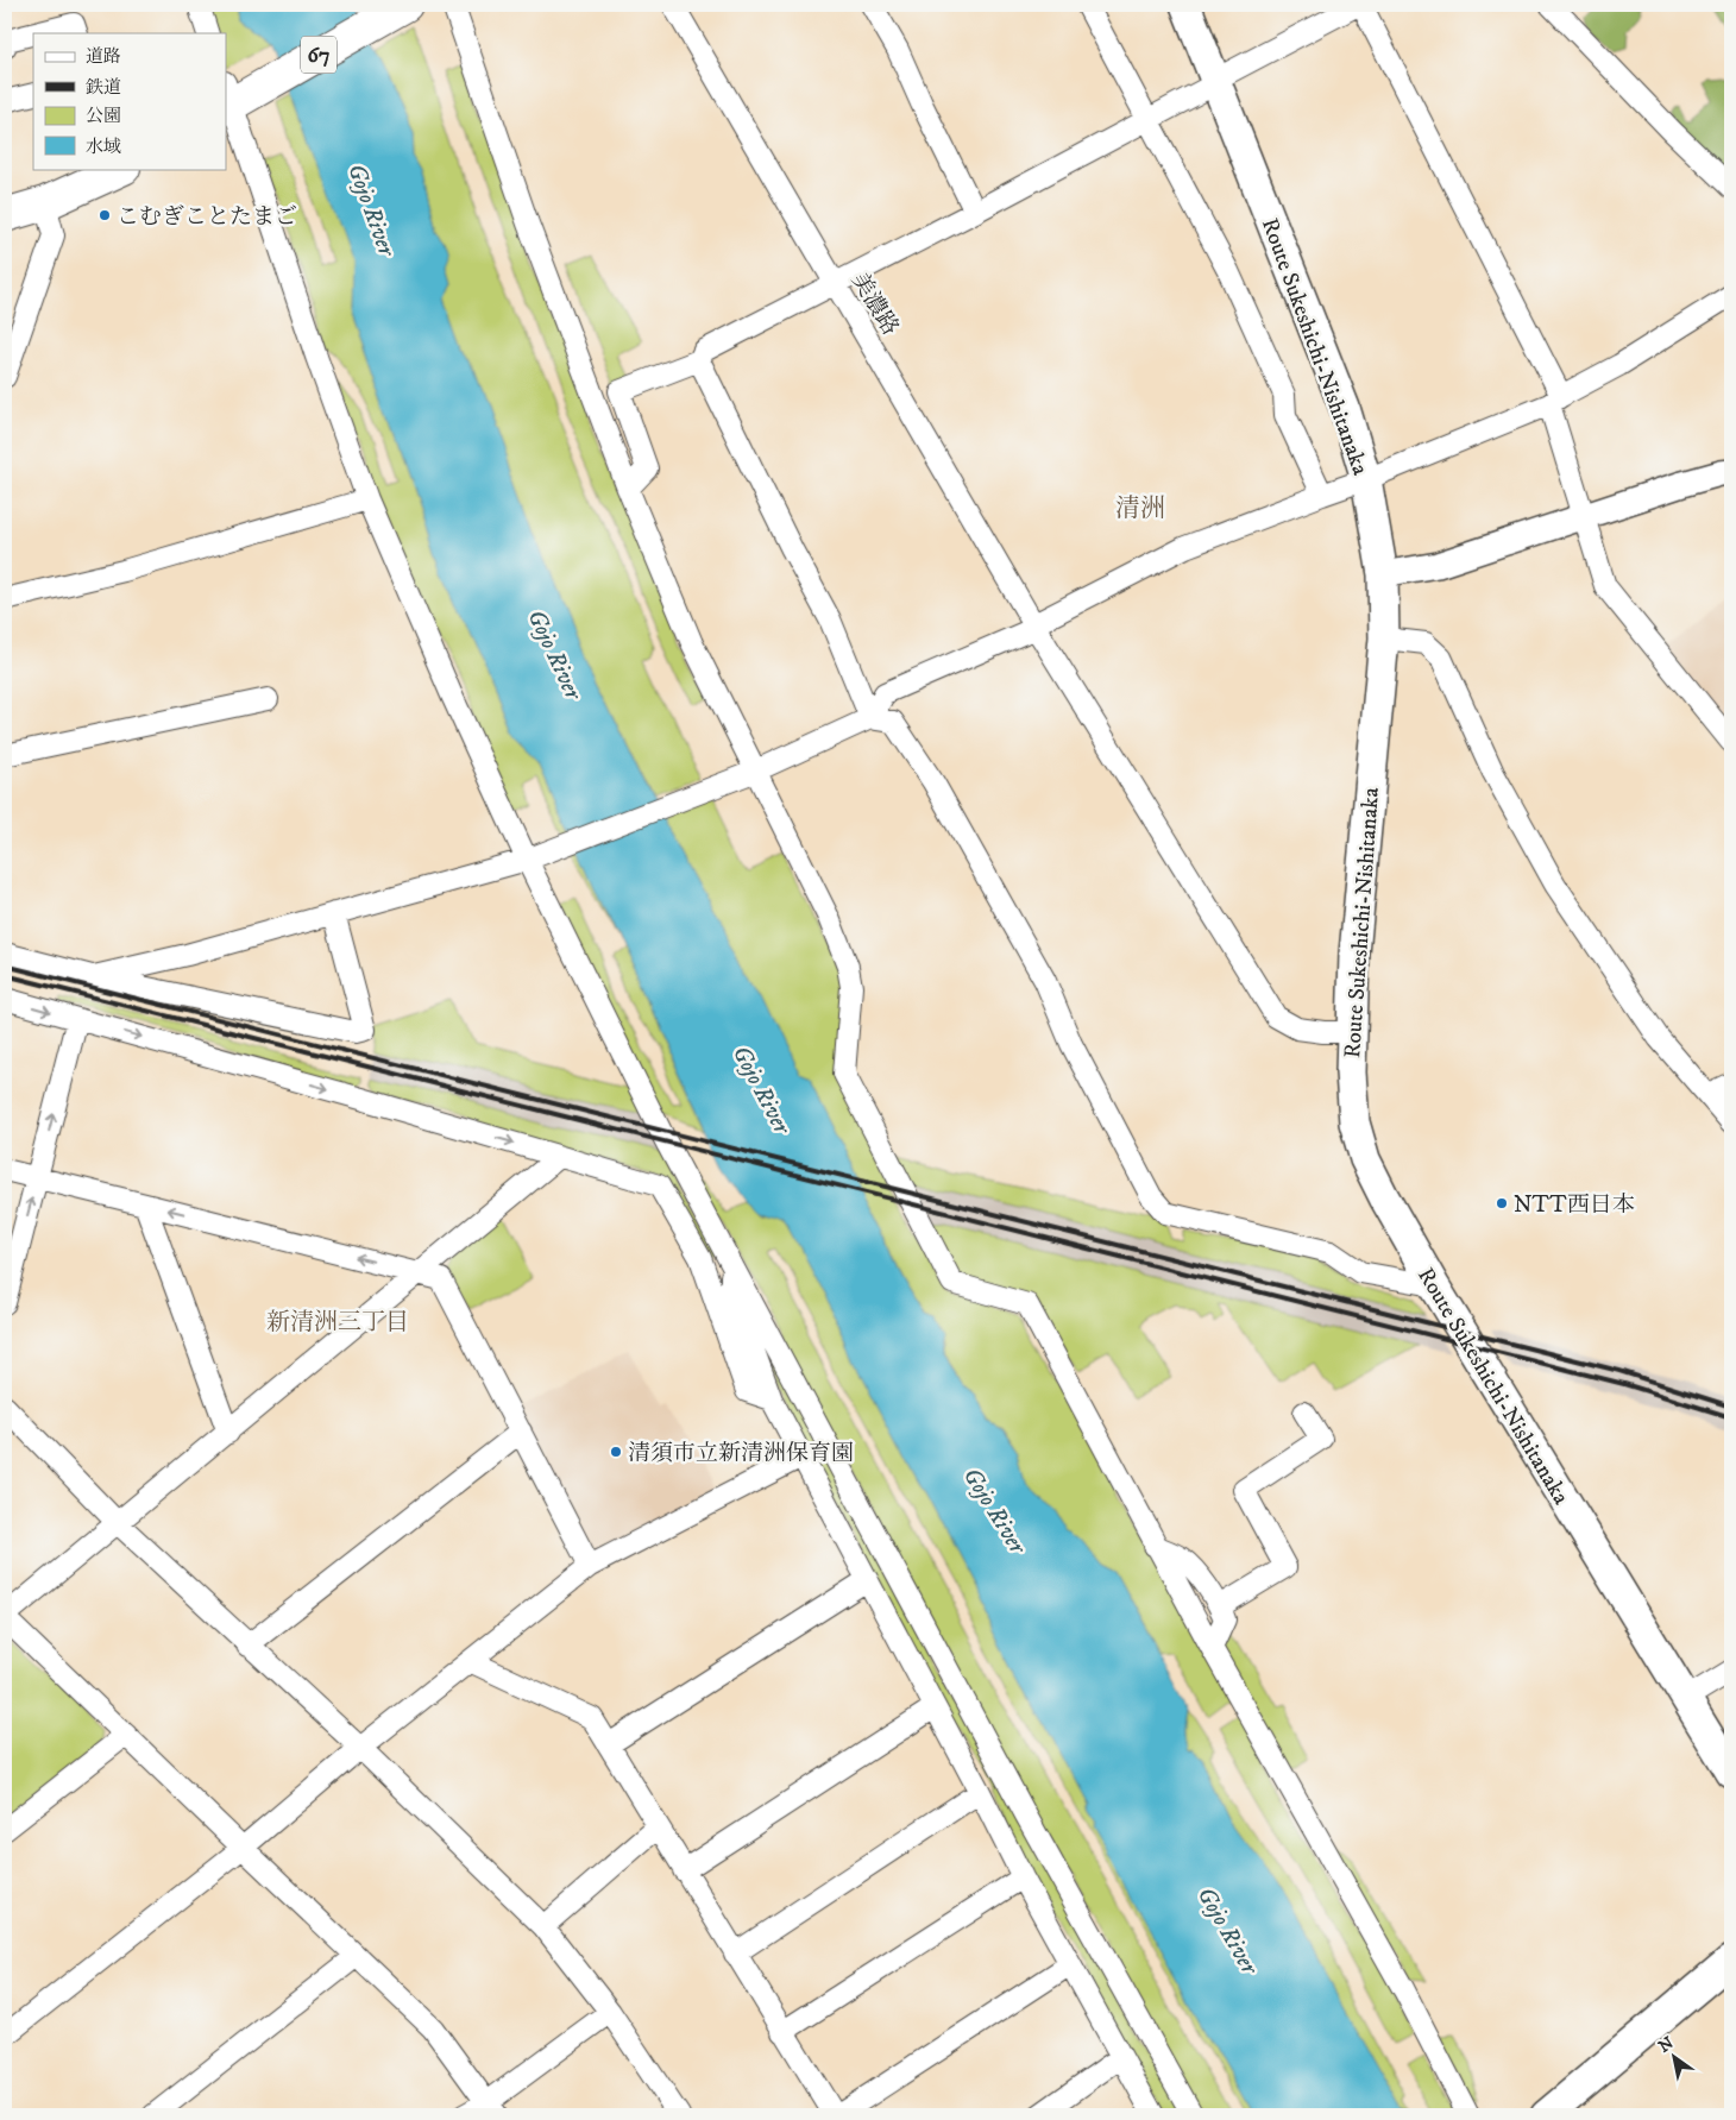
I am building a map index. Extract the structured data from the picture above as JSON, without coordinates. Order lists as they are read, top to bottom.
{
  "streets": {
    "main road": ["67", "Route Sukeshichi-Nishitanaka"],
    "street": ["美濃路"]
  },
  "crossings": [
    ["美濃路", "Route Sukeshichi-Nishitanaka"]
  ],
  "districts": ["清洲", "新清洲三丁目"],
  "water": ["Gojo River"],
  "places": ["こむぎことたまご", "NTT西日本", "清須市立新清洲保育園"],
  "legend": [
    "道路",
    "鉄道",
    "公園",
    "水域"
  ],
  "north": "top left"
}
